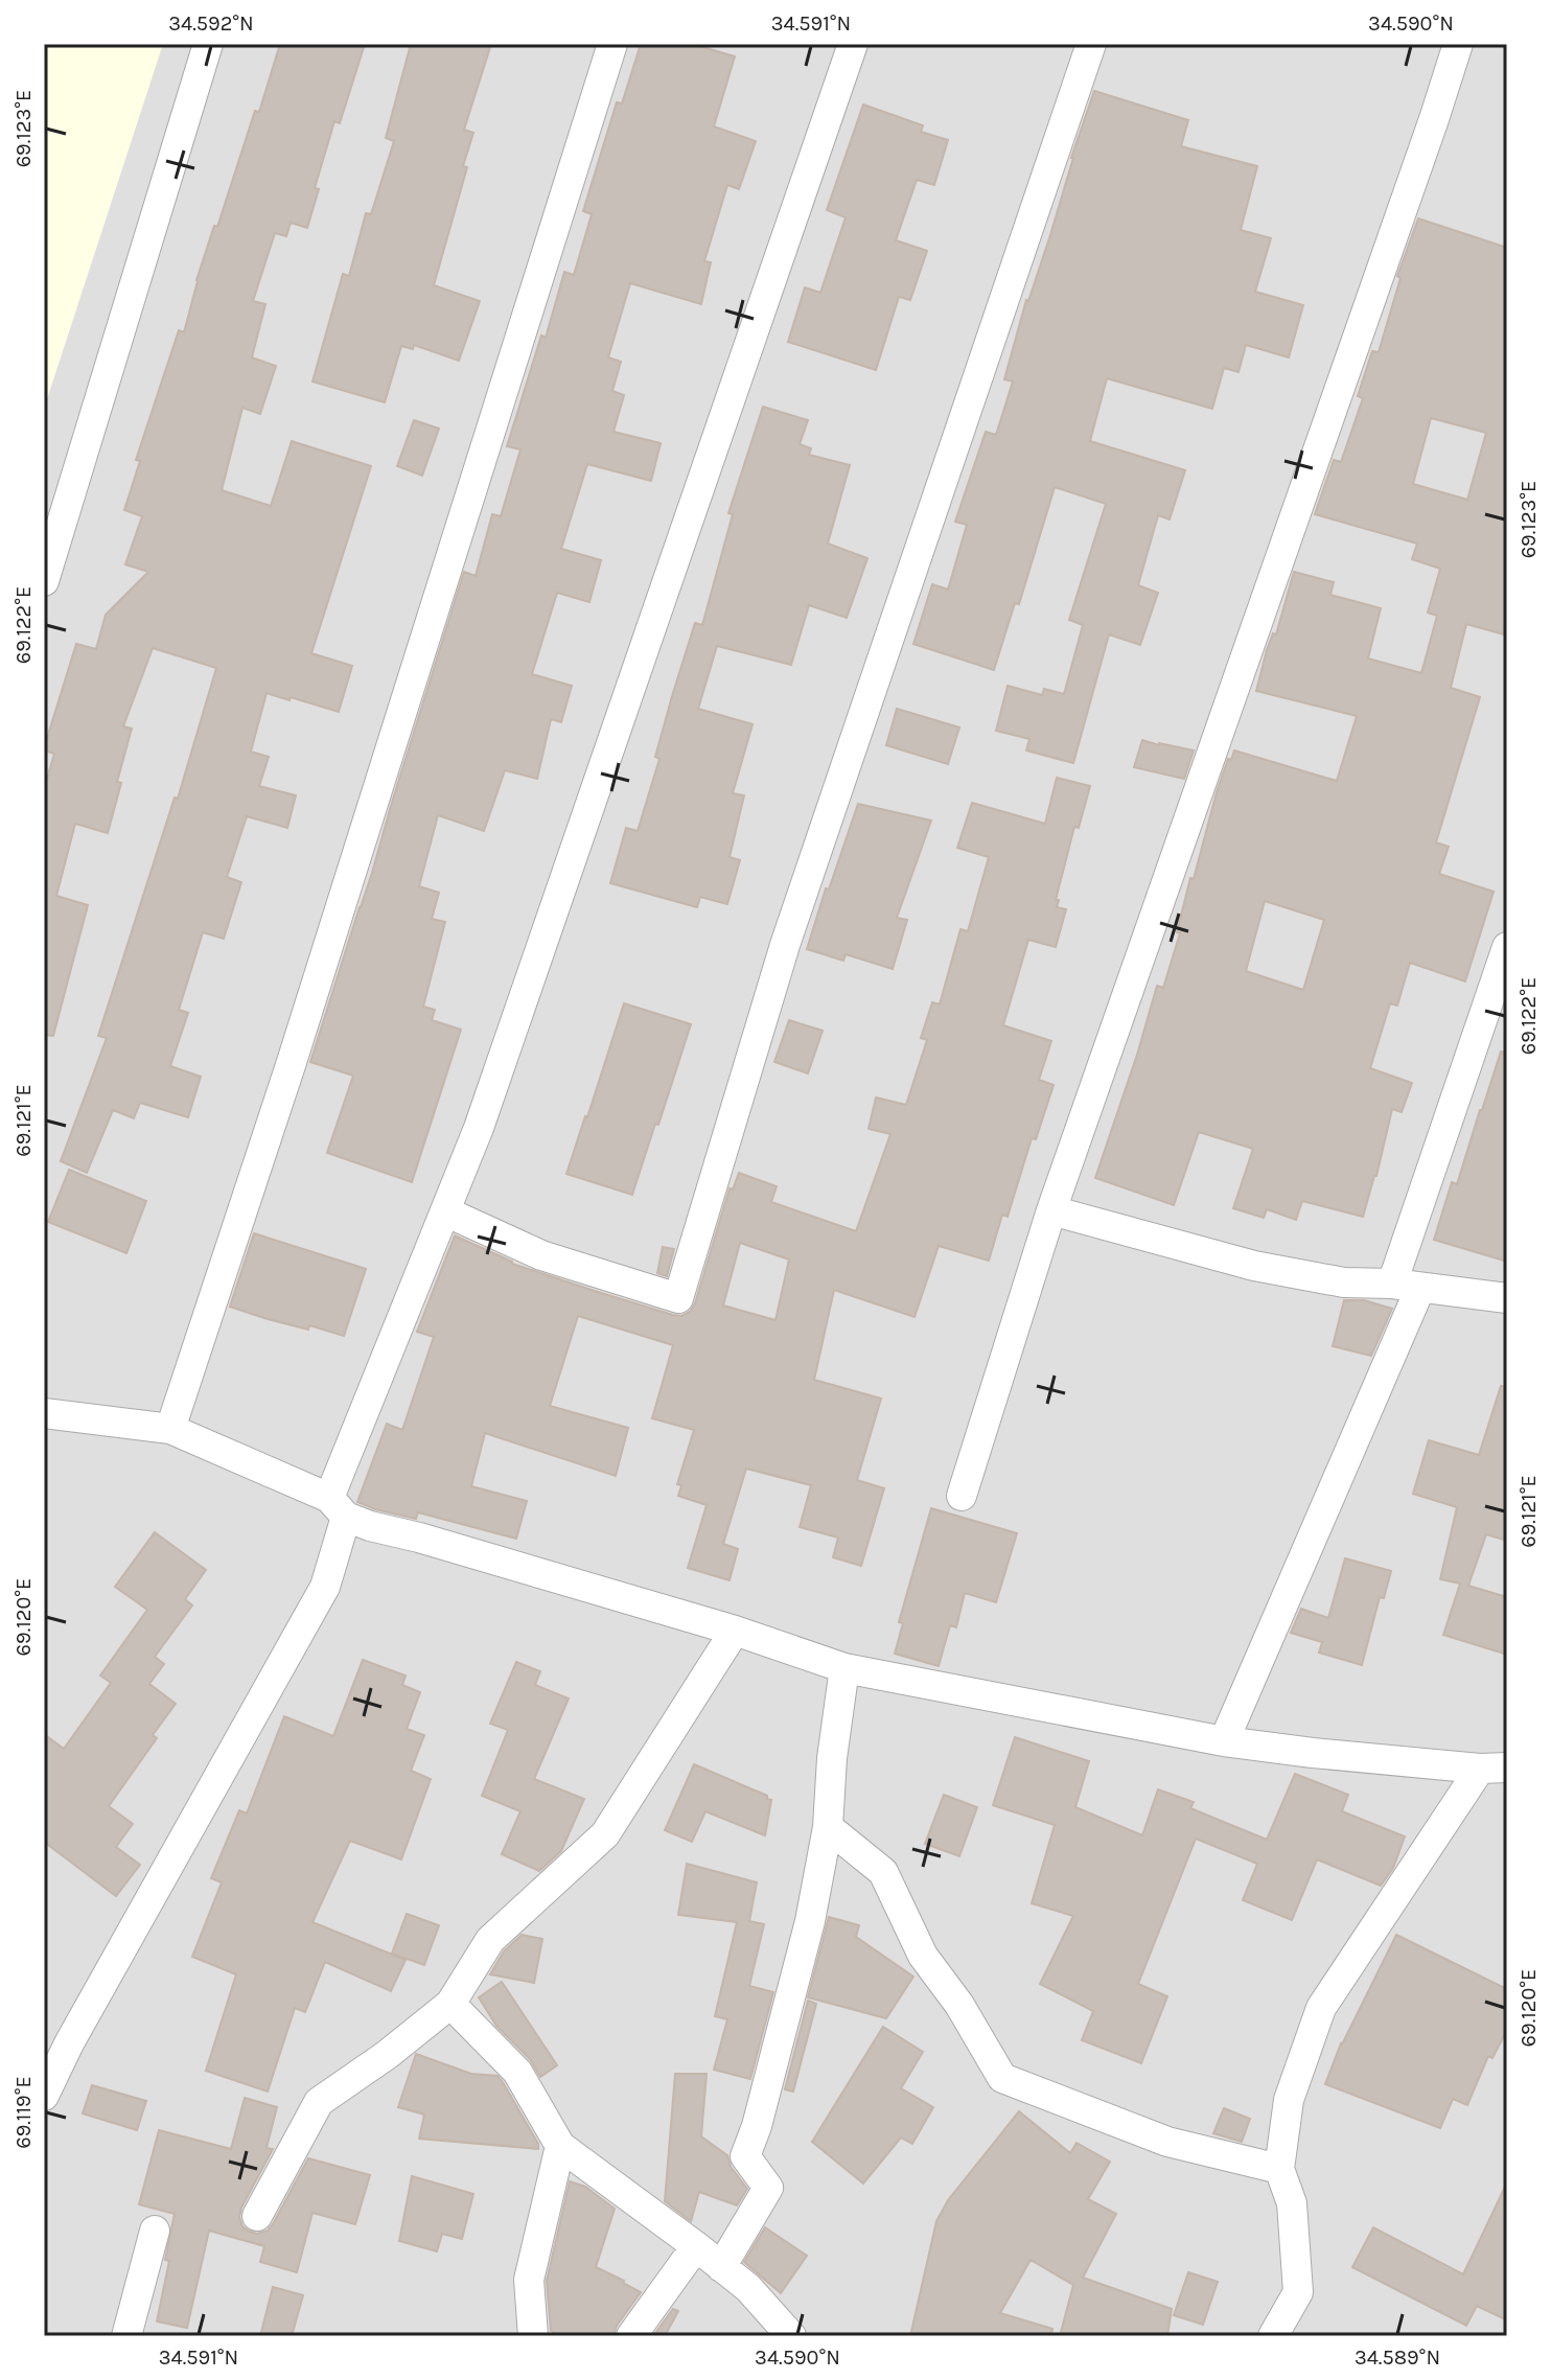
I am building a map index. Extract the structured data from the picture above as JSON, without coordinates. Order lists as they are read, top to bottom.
{
  "coordinates": [
    "34.592°N",
    "34.591°N",
    "34.590°N",
    "69.123°E",
    "69.122°E",
    "69.121°E",
    "69.120°E",
    "69.119°E",
    "34.589°N"
  ]
}
